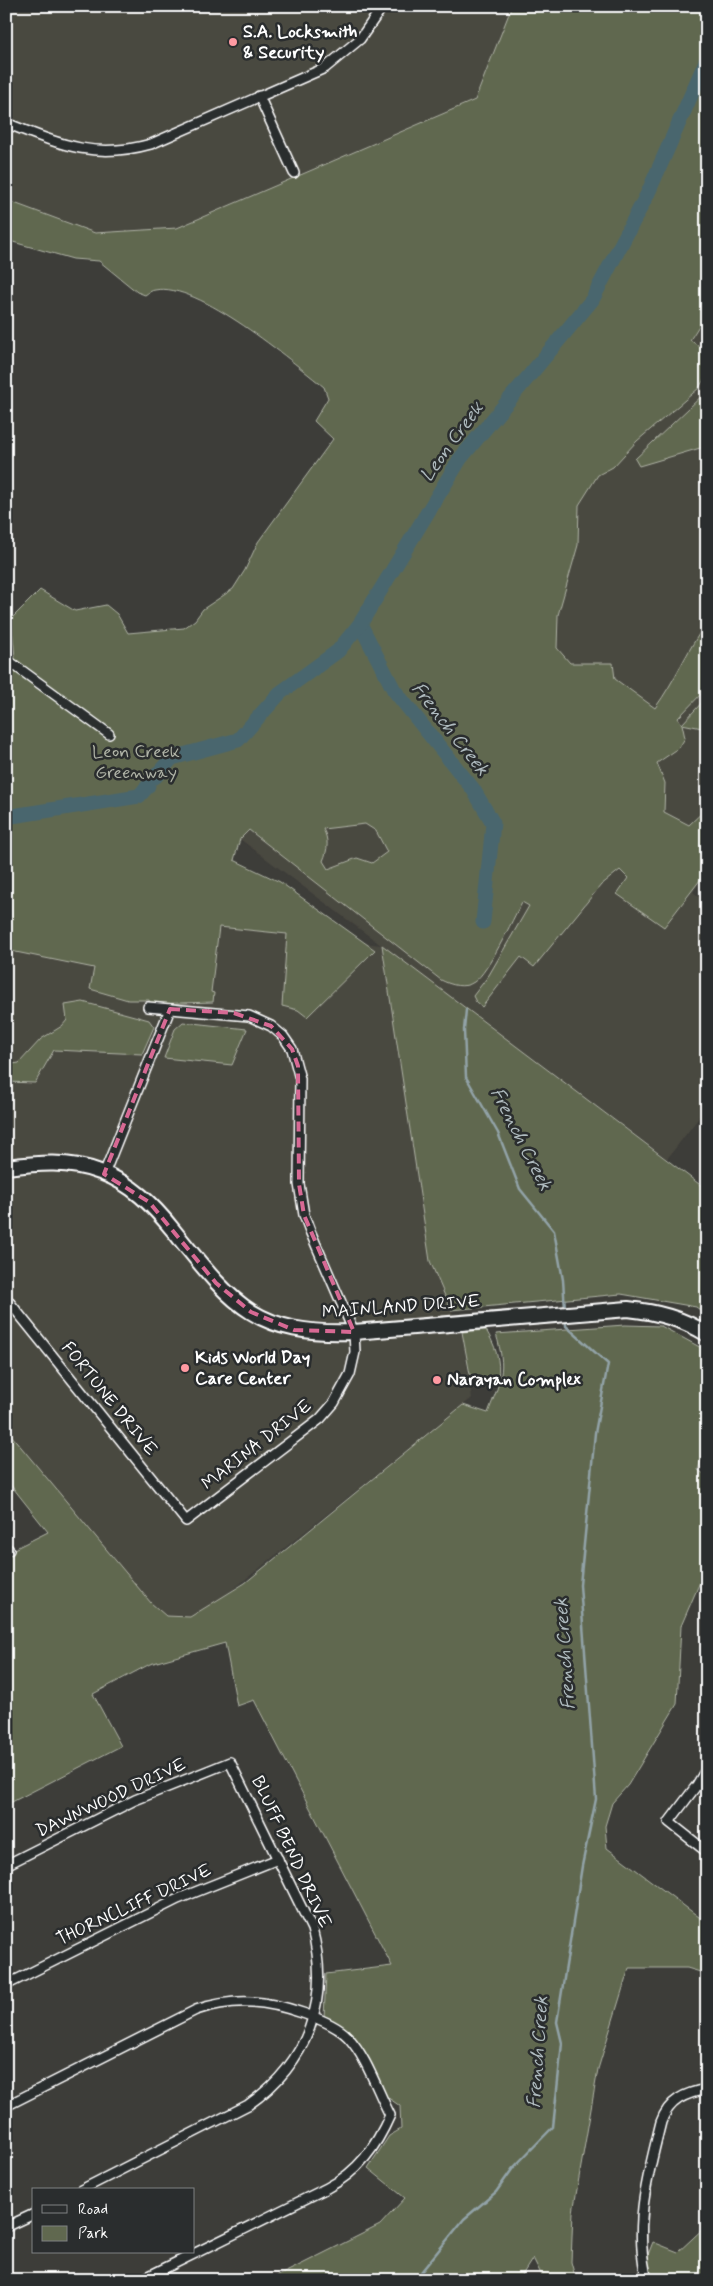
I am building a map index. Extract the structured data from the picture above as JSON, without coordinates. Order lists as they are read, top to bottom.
{
  "streets": {
    "main road": ["MAINLAND DRIVE"],
    "street": [
      "FORTUNE DRIVE",
      "MARINA DRIVE",
      "DAWNWOOD DRIVE",
      "BLUFF BEND DRIVE",
      "THORNCLIFF DRIVE"
    ]
  },
  "crossings": [
    ["MAINLAND DRIVE", "MARINA DRIVE"],
    ["FORTUNE DRIVE", "MARINA DRIVE"],
    ["DAWNWOOD DRIVE", "BLUFF BEND DRIVE"],
    ["BLUFF BEND DRIVE", "THORNCLIFF DRIVE"]
  ],
  "water": ["Leon Creek", "French Creek"],
  "parks": ["Leon Creek Greenway"],
  "places": ["S.A. Locksmith & Security", "Kids World Day Care Center", "Narayan Complex"],
  "legend": ["Road", "Park"]
}
